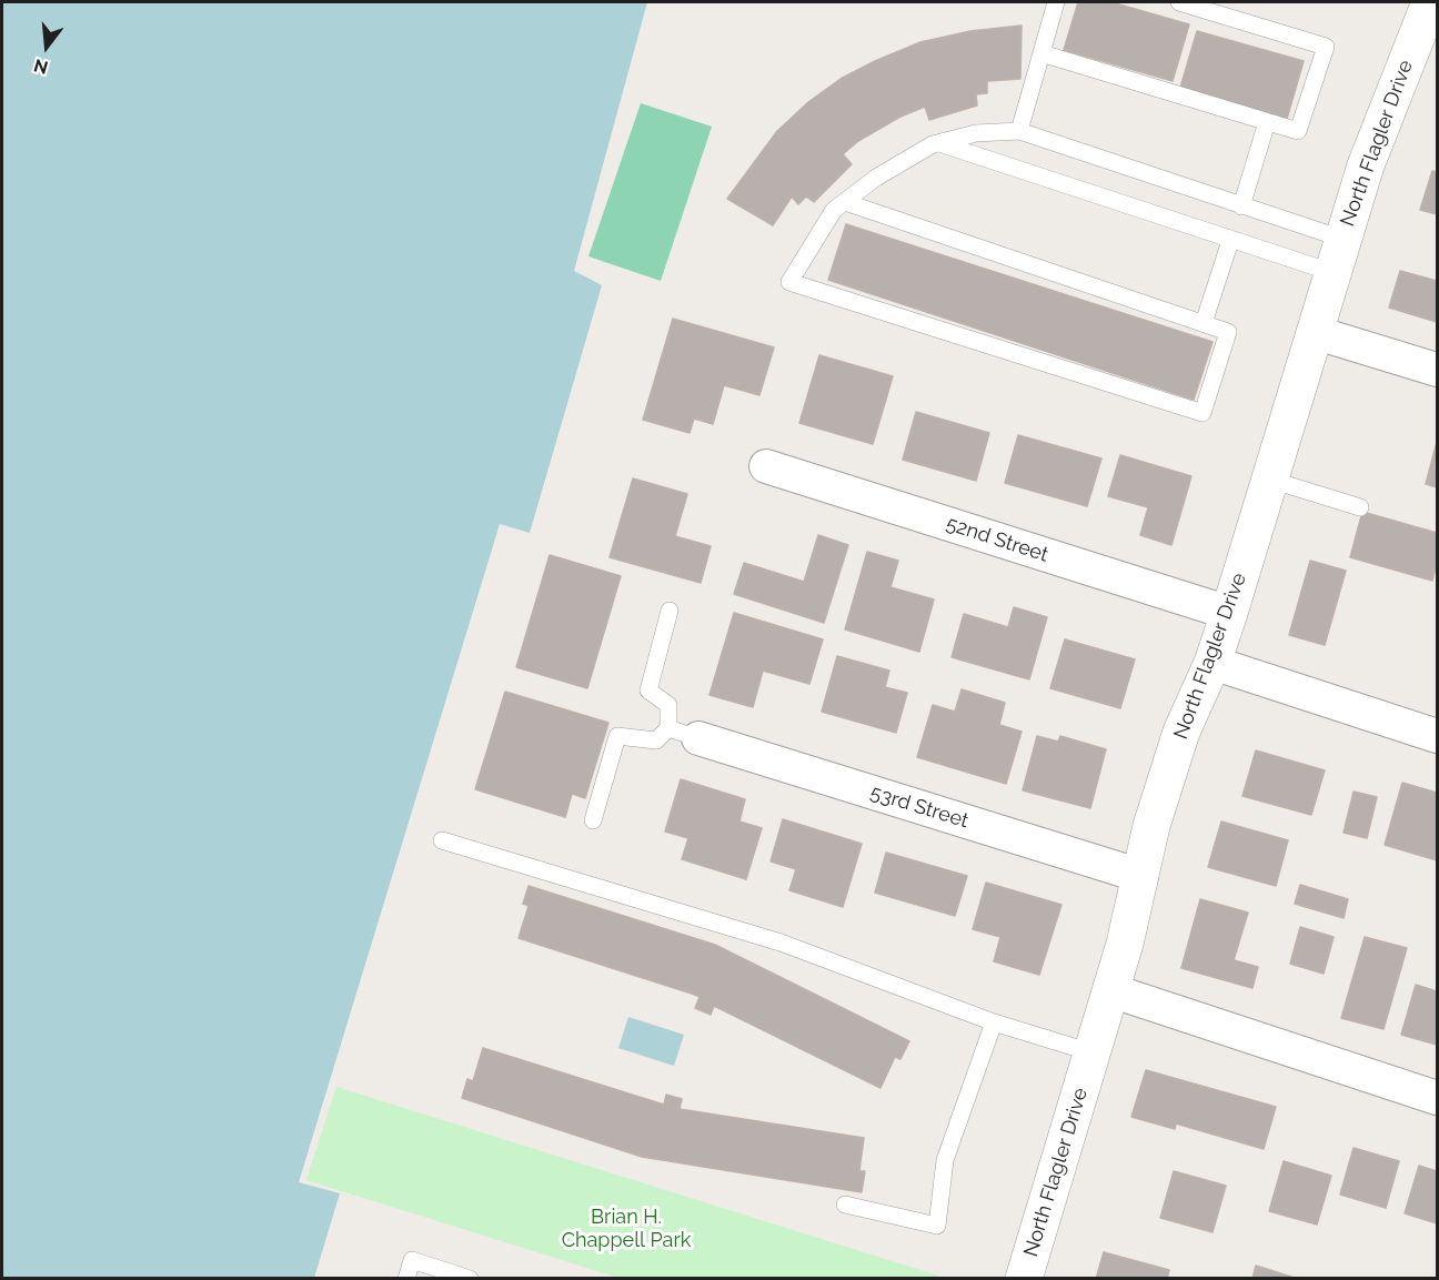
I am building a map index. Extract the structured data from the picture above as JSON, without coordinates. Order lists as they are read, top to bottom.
{
  "streets": {
    "street": ["North Flagler Drive", "52nd Street", "53rd Street"]
  },
  "crossings": [
    ["North Flagler Drive", "52nd Street"],
    ["North Flagler Drive", "53rd Street"]
  ],
  "parks": ["Brian H. Chappell Park"],
  "north": "bottom"
}
